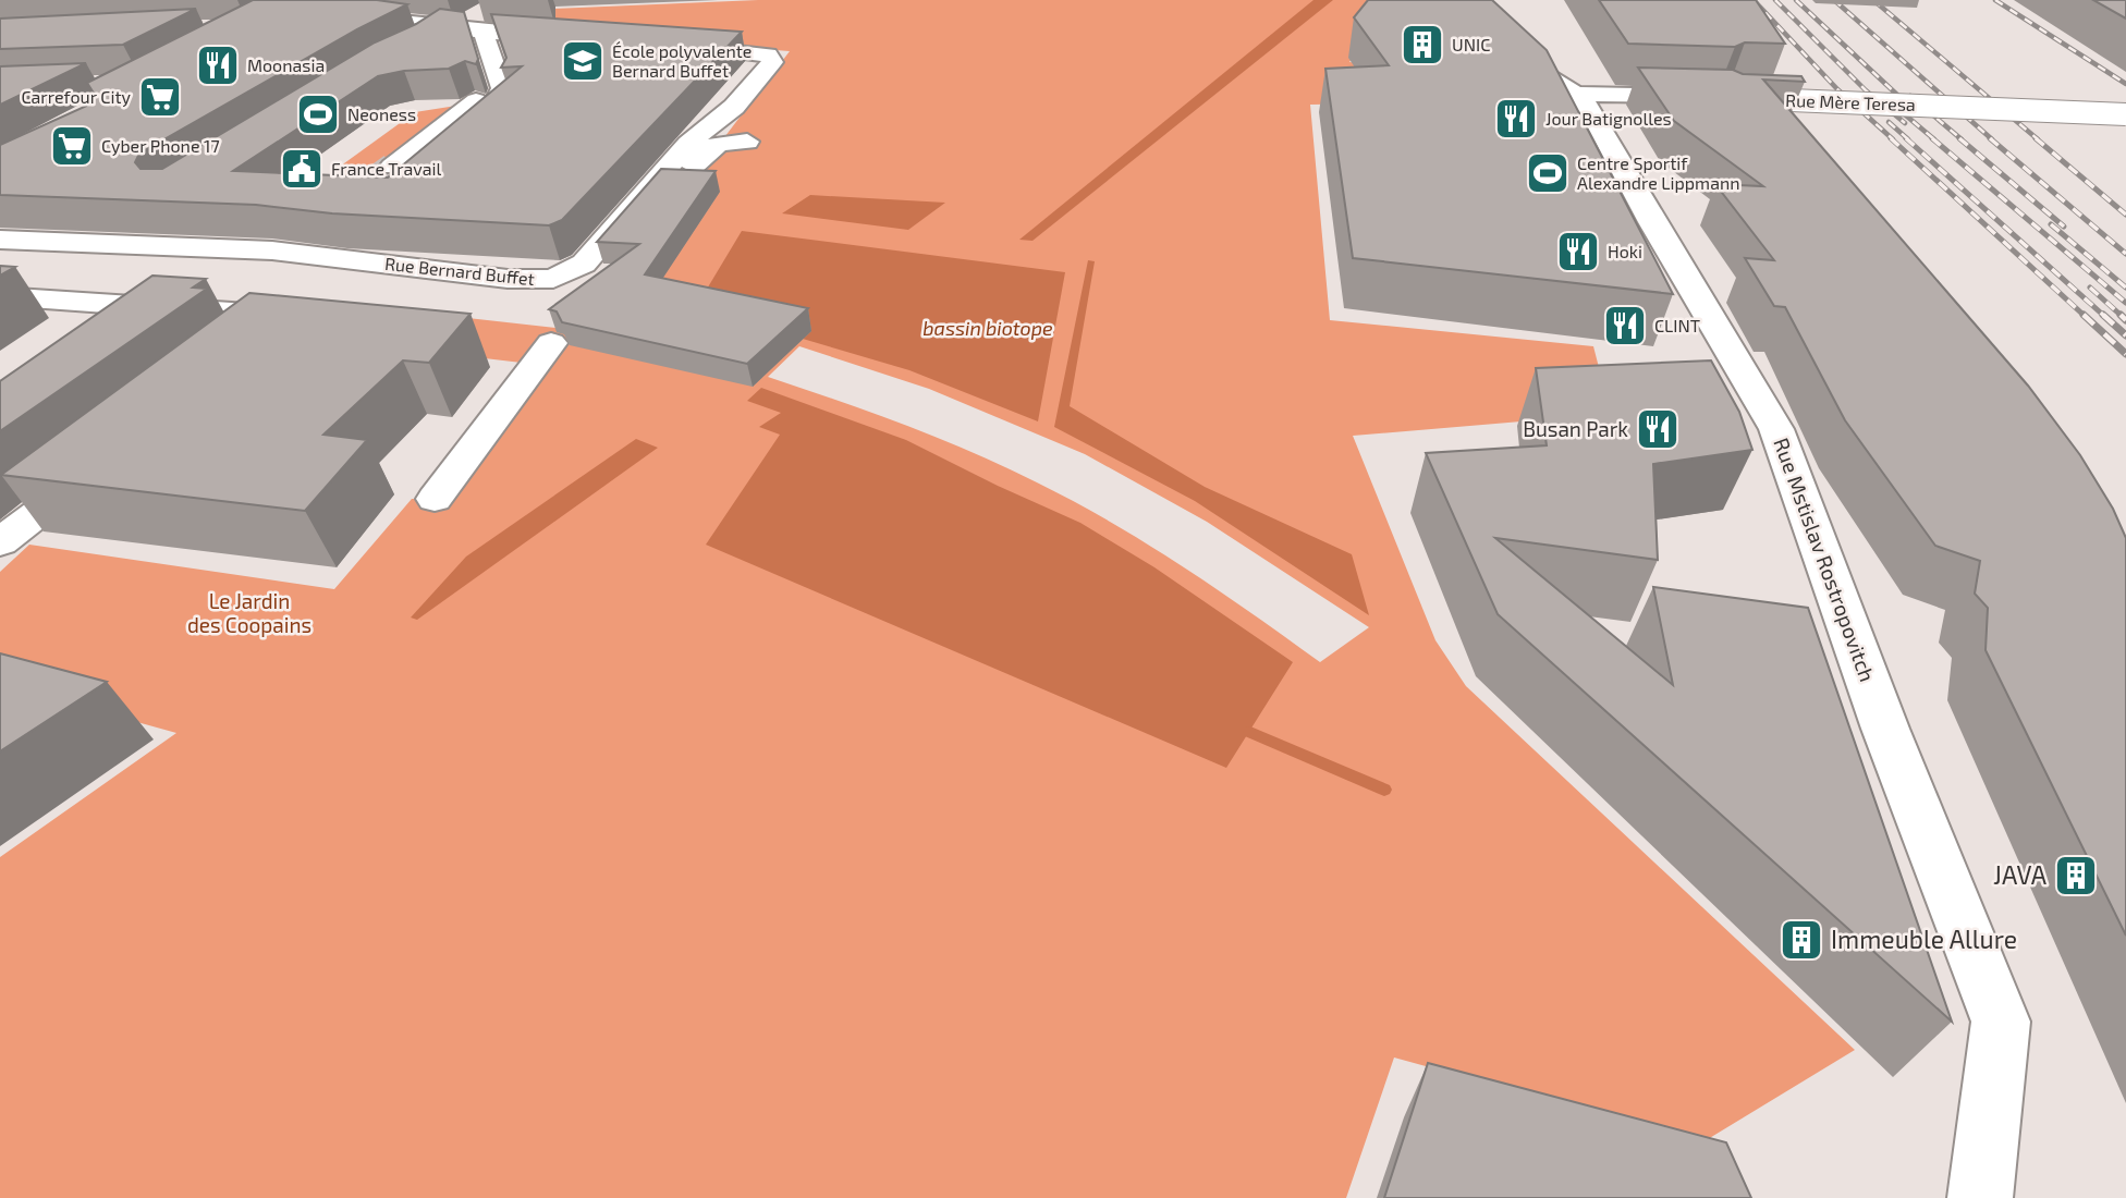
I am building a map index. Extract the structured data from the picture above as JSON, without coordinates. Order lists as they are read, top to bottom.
{
  "streets": {
    "street": ["Rue Mère Teresa", "Rue Bernard Buffet", "Rue Mstislav Rostropovitch"]
  },
  "crossings": [
    ["Rue Mère Teresa", "Rue Mstislav Rostropovitch"]
  ],
  "water": ["bassin biotope"],
  "parks": ["Le Jardin des Coopains"],
  "places": {
    "building": ["UNIC", "JAVA", "Immeuble Allure"],
    "school or university": ["École polyvalente Bernard Buffet"],
    "restaurant": [
      "Moonasia",
      "Jour Batignolles",
      "Hoki",
      "CLINT",
      "Busan Park"
    ],
    "supermarket": ["Carrefour City", "Cyber Phone 17"],
    "sports": ["Neoness", "Centre Sportif Alexandre Lippmann"],
    "public building": ["France Travail"]
  }
}
